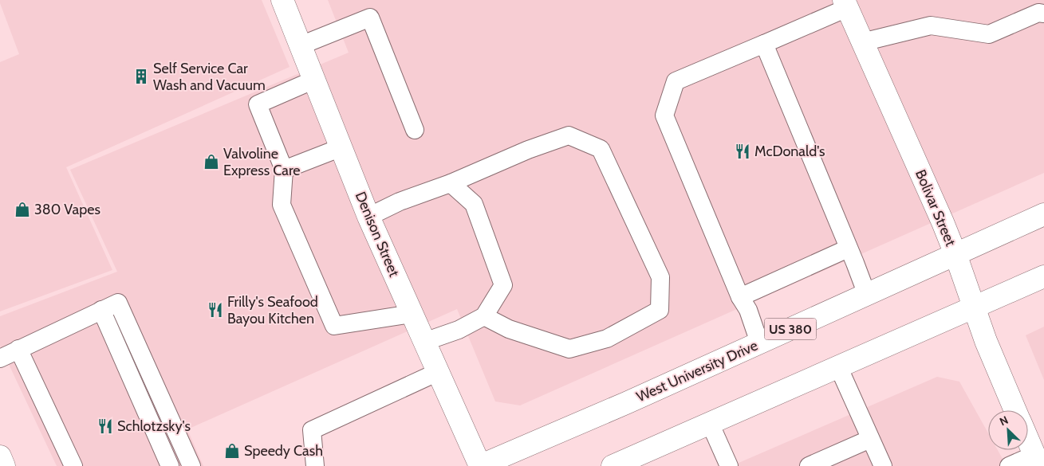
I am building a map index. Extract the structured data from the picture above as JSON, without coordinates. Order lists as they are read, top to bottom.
{
  "streets": {
    "main road": [
      "Bolivar Street",
      "Denison Street",
      "US 380",
      "West University Drive"
    ]
  },
  "crossings": [
    ["Bolivar Street", "West University Drive"],
    ["Denison Street", "West University Drive"]
  ],
  "places": {
    "building": ["Self Service Car Wash and Vacuum"],
    "restaurant": ["McDonald's", "Frilly's Seafood Bayou Kitchen", "Schlotzsky's"],
    "shop": ["Valvoline Express Care", "380 Vapes", "Speedy Cash"]
  },
  "north": "top left"
}
